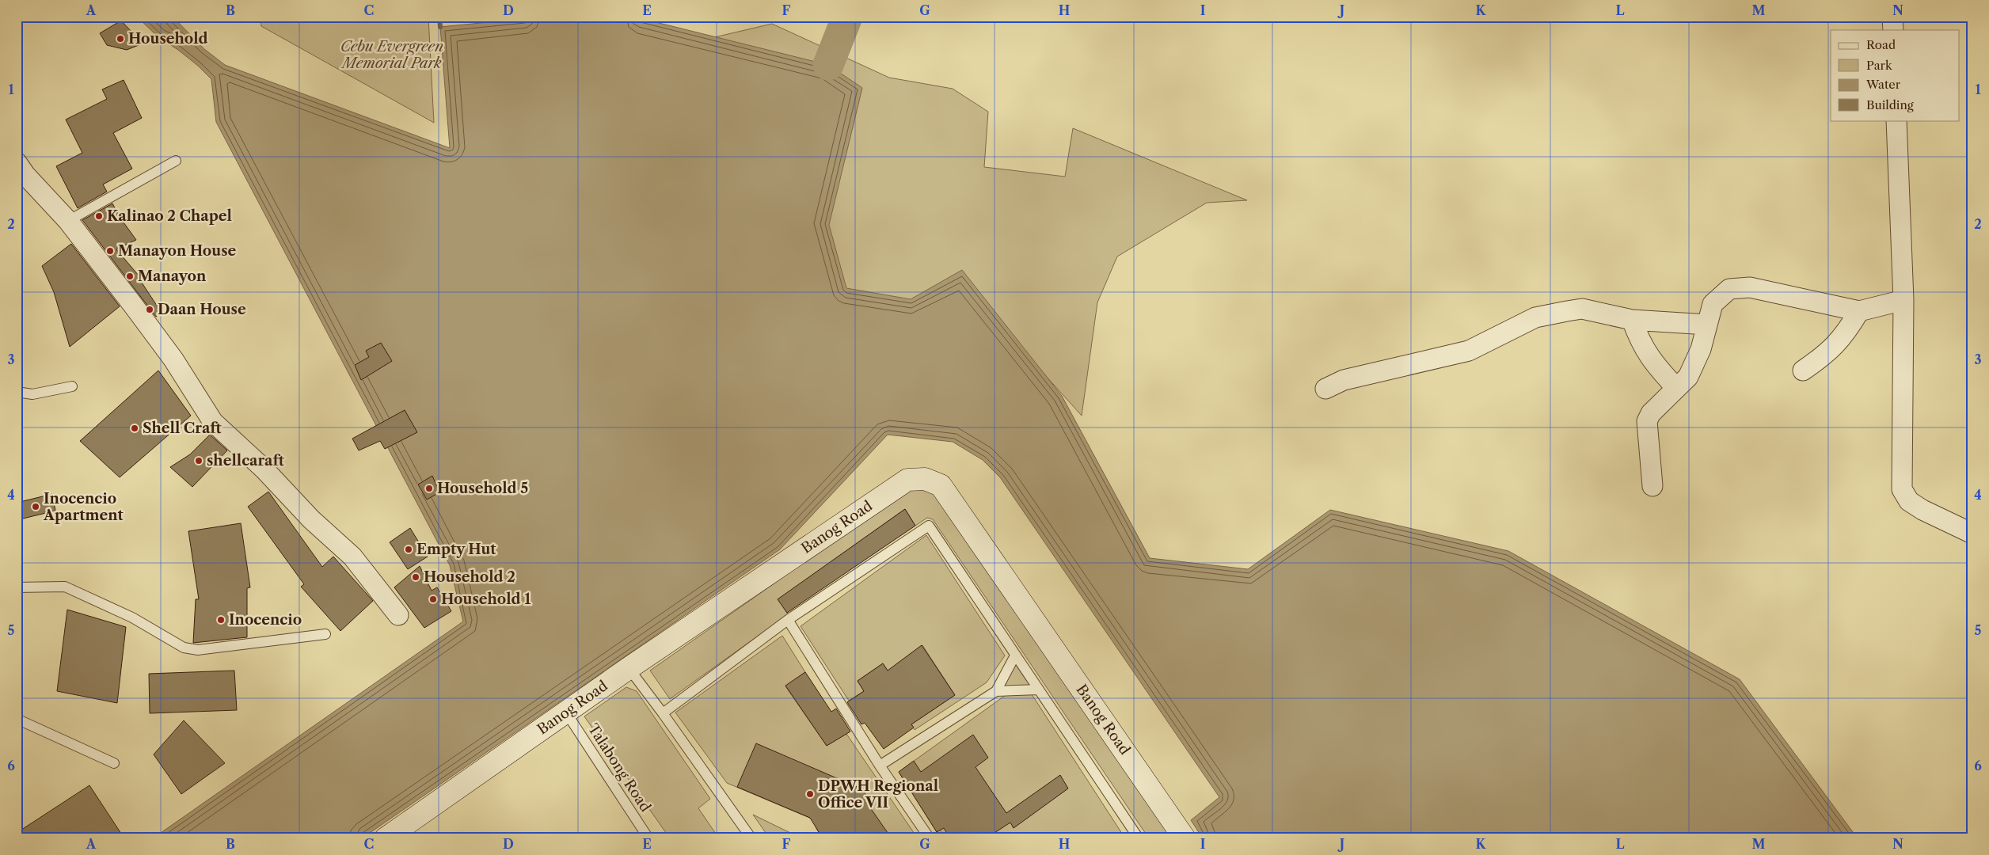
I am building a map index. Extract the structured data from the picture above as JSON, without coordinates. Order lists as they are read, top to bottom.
{
  "streets": {
    "street": ["Banog Road"],
    "lane": ["Talabong Road"]
  },
  "crossings": [
    ["Banog Road", "Talabong Road"]
  ],
  "parks": ["Cebu Evergreen Memorial Park"],
  "places": [
    "Household",
    "Kalinao 2 Chapel",
    "Manayon House",
    "Manayon",
    "Daan House",
    "Shell Craft",
    "shellcaraft",
    "Household 5",
    "Inocencio Apartment",
    "Empty Hut",
    "Household 2",
    "Household 1",
    "Inocencio",
    "DPWH Regional Office VII"
  ],
  "legend": [
    "Road",
    "Park",
    "Water",
    "Building"
  ],
  "grid": {
    "columns": [
      "A",
      "B",
      "C",
      "D",
      "E",
      "F",
      "G",
      "H",
      "I",
      "J",
      "K",
      "L",
      "M",
      "N"
    ],
    "rows": [
      "1",
      "2",
      "3",
      "4",
      "5",
      "6"
    ]
  }
}
